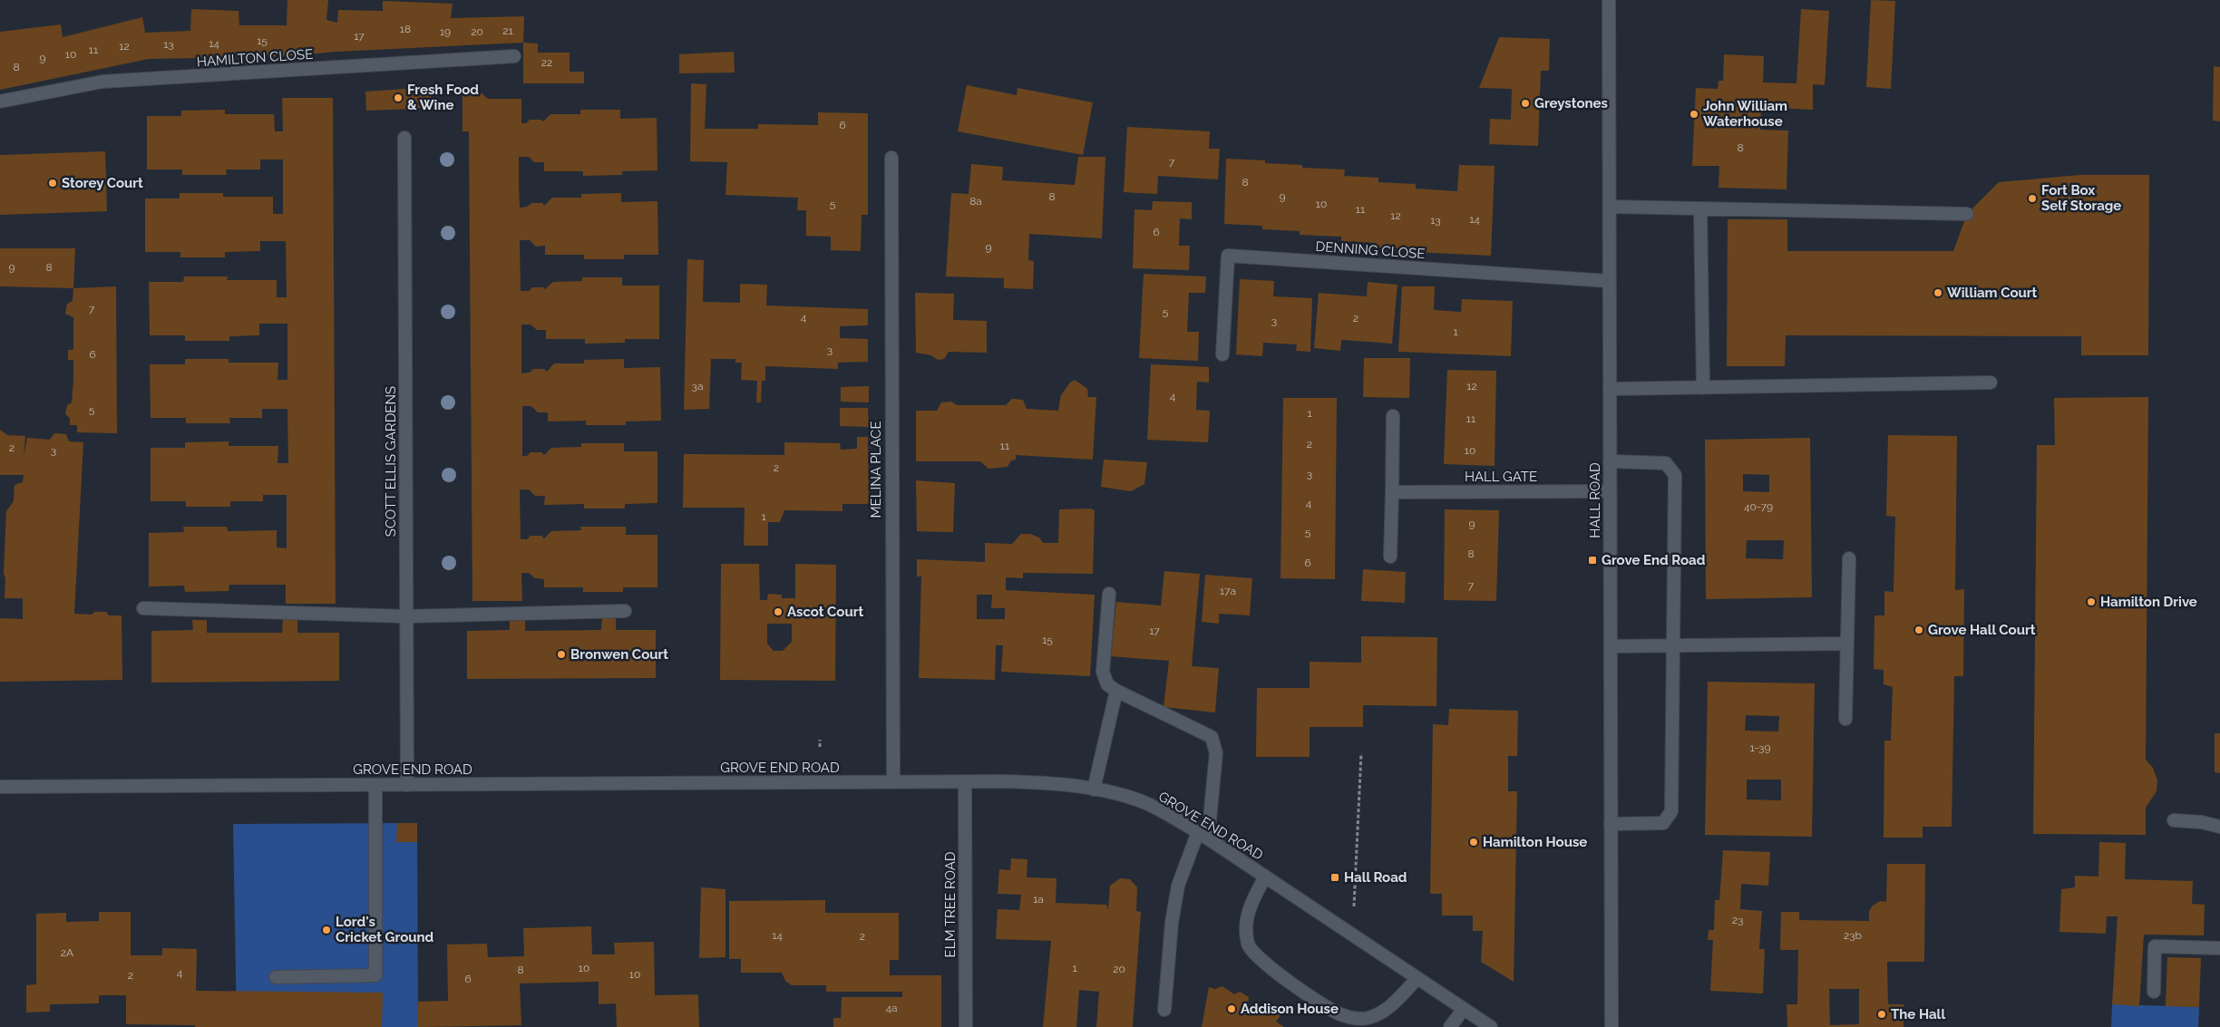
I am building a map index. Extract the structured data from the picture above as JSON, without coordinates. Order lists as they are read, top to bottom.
{
  "streets": {
    "street": [
      "HAMILTON CLOSE",
      "DENNING CLOSE",
      "SCOTT ELLIS GARDENS",
      "MELINA PLACE",
      "HALL GATE",
      "HALL ROAD",
      "GROVE END ROAD",
      "ELM TREE ROAD"
    ]
  },
  "crossings": [
    ["DENNING CLOSE", "HALL ROAD"],
    ["SCOTT ELLIS GARDENS", "GROVE END ROAD"],
    ["MELINA PLACE", "GROVE END ROAD"],
    ["HALL GATE", "HALL ROAD"],
    ["GROVE END ROAD", "ELM TREE ROAD"]
  ],
  "places": {
    "other": [
      "Fresh Food & Wine",
      "Greystones",
      "John William Waterhouse",
      "Storey Court",
      "Fort Box Self Storage",
      "William Court",
      "Hamilton Drive",
      "Ascot Court",
      "Grove Hall Court",
      "Bronwen Court",
      "Hamilton House",
      "Lord's Cricket Ground",
      "Addison House",
      "The Hall"
    ],
    "transit": ["Grove End Road", "Hall Road"]
  },
  "house_numbers": [
    "18",
    "21",
    "19",
    "20",
    "17",
    "15",
    "14",
    "13",
    "12",
    "11",
    "10",
    "9",
    "22",
    "8",
    "6",
    "8",
    "7",
    "8",
    "8",
    "9",
    "8a",
    "5",
    "10",
    "11",
    "12",
    "14",
    "13",
    "6",
    "9",
    "9",
    "8",
    "7",
    "5",
    "4",
    "2",
    "3",
    "1",
    "3",
    "6",
    "3a",
    "12",
    "4",
    "5",
    "1",
    "11",
    "2",
    "11",
    "2",
    "3",
    "10",
    "2",
    "3",
    "4",
    "40-79",
    "1",
    "9",
    "5",
    "8",
    "6",
    "7",
    "17a",
    "17",
    "15",
    "1-39",
    "1a",
    "23",
    "14",
    "23b",
    "2",
    "2A",
    "10",
    "1",
    "20",
    "8",
    "4",
    "10",
    "2",
    "6",
    "4a"
  ]
}
